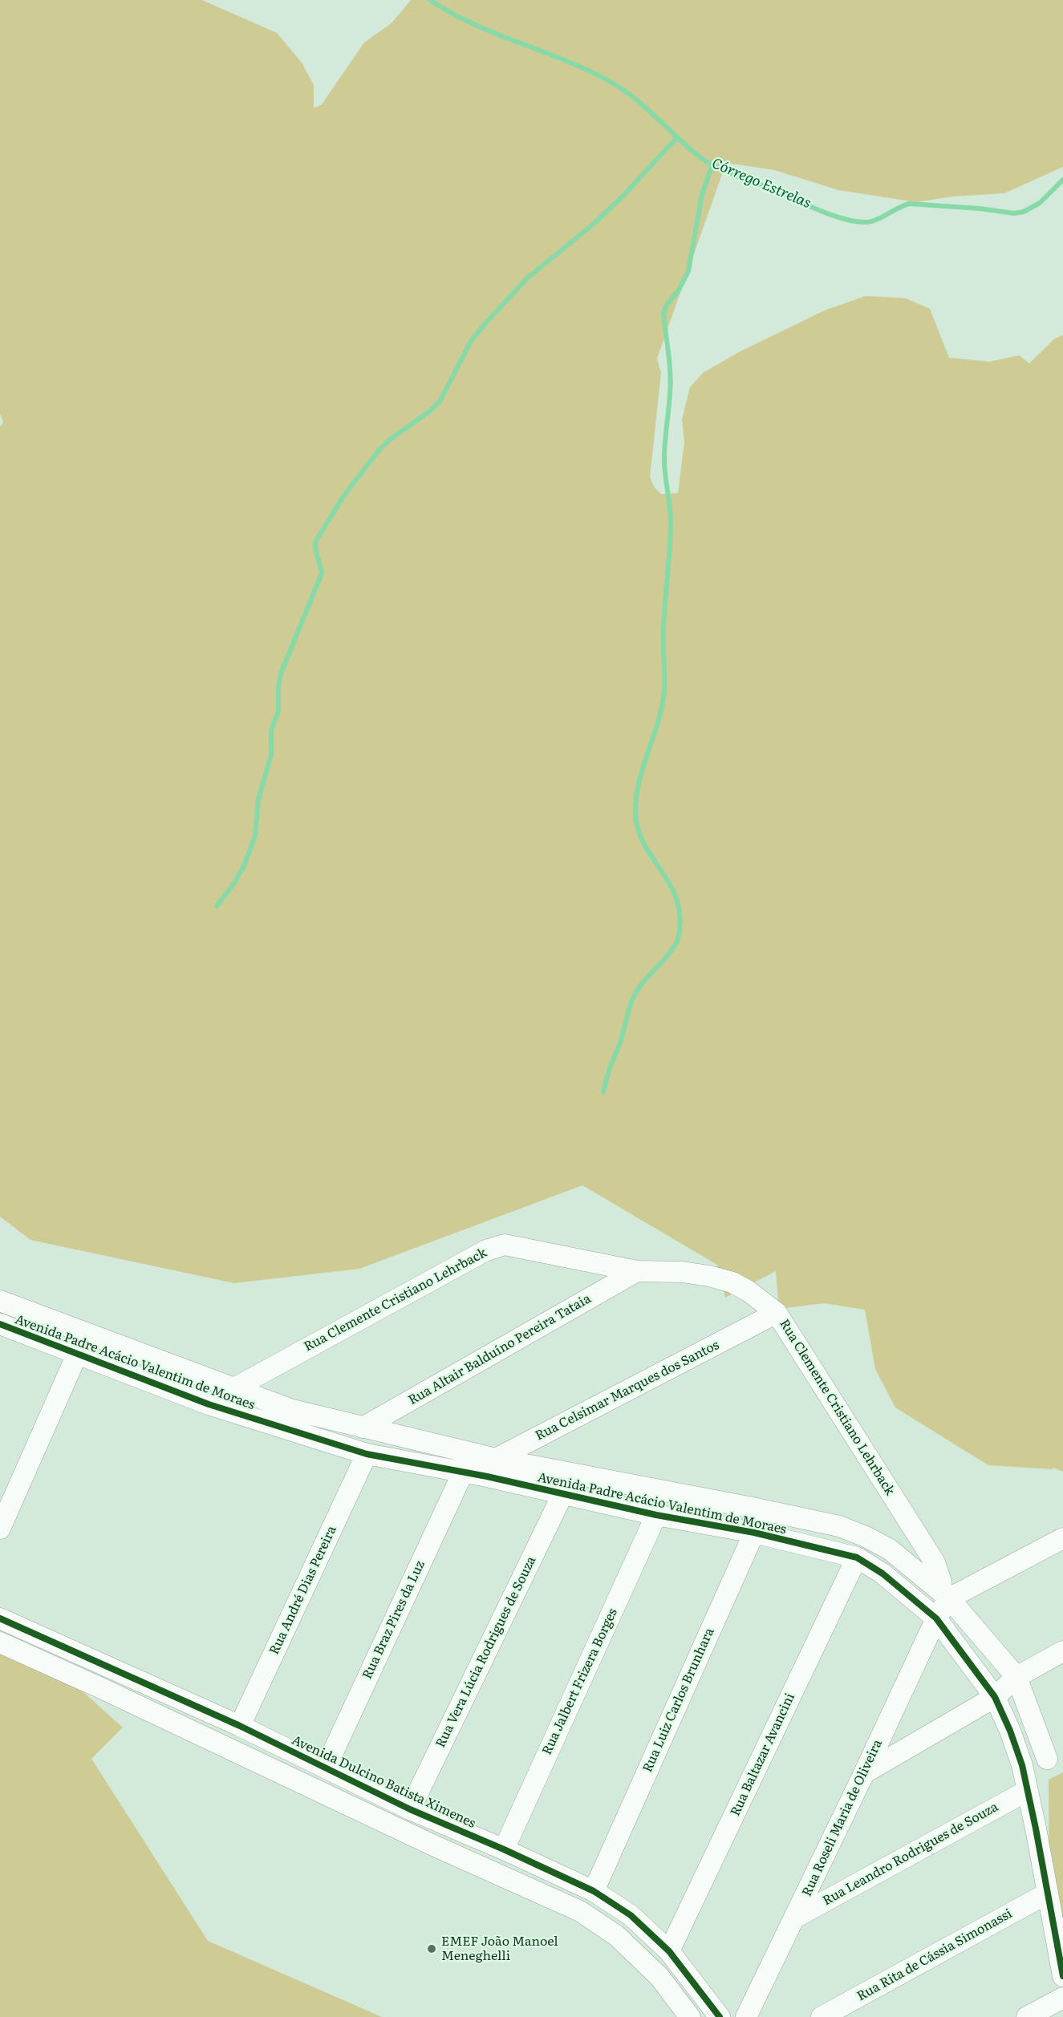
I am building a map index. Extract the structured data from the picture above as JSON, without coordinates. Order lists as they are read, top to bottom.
{
  "streets": {
    "street": [
      "Rua Clemente Cristiano Lehrback",
      "Rua Altair Balduíno Pereira Tataia",
      "Avenida Padre Acácio Valentim de Moraes",
      "Rua Celsimar Marques dos Santos",
      "Rua André Dias Pereira",
      "Rua Braz Pires da Luz",
      "Rua Vera Lúcia Rodrigues de Souza",
      "Rua Jalbert Frizera Borges",
      "Rua Luiz Carlos Brunhara",
      "Rua Baltazar Avancini",
      "Avenida Dulcino Batista Ximenes",
      "Rua Roseli Maria de Oliveira",
      "Rua Leandro Rodrigues de Souza",
      "Rua Rita de Cássia Simonassi"
    ]
  },
  "crossings": [
    ["Rua Clemente Cristiano Lehrback", "Rua Altair Balduíno Pereira Tataia"],
    ["Rua Clemente Cristiano Lehrback", "Avenida Padre Acácio Valentim de Moraes"],
    ["Rua Clemente Cristiano Lehrback", "Rua Celsimar Marques dos Santos"],
    ["Rua Clemente Cristiano Lehrback", "Rua Roseli Maria de Oliveira"],
    ["Rua Altair Balduíno Pereira Tataia", "Avenida Padre Acácio Valentim de Moraes"],
    ["Avenida Padre Acácio Valentim de Moraes", "Rua Celsimar Marques dos Santos"],
    ["Avenida Padre Acácio Valentim de Moraes", "Rua André Dias Pereira"],
    ["Avenida Padre Acácio Valentim de Moraes", "Rua Braz Pires da Luz"],
    ["Avenida Padre Acácio Valentim de Moraes", "Rua Vera Lúcia Rodrigues de Souza"],
    ["Avenida Padre Acácio Valentim de Moraes", "Rua Jalbert Frizera Borges"],
    ["Avenida Padre Acácio Valentim de Moraes", "Rua Luiz Carlos Brunhara"],
    ["Avenida Padre Acácio Valentim de Moraes", "Rua Baltazar Avancini"],
    ["Avenida Padre Acácio Valentim de Moraes", "Rua Roseli Maria de Oliveira"],
    ["Avenida Padre Acácio Valentim de Moraes", "Rua Leandro Rodrigues de Souza"],
    ["Avenida Padre Acácio Valentim de Moraes", "Rua Rita de Cássia Simonassi"],
    ["Rua André Dias Pereira", "Avenida Dulcino Batista Ximenes"],
    ["Rua Braz Pires da Luz", "Avenida Dulcino Batista Ximenes"],
    ["Rua Vera Lúcia Rodrigues de Souza", "Avenida Dulcino Batista Ximenes"],
    ["Rua Jalbert Frizera Borges", "Avenida Dulcino Batista Ximenes"],
    ["Rua Luiz Carlos Brunhara", "Avenida Dulcino Batista Ximenes"],
    ["Rua Baltazar Avancini", "Avenida Dulcino Batista Ximenes"],
    ["Rua Roseli Maria de Oliveira", "Rua Leandro Rodrigues de Souza"]
  ],
  "water": ["Córrego Estrelas"],
  "places": ["EMEF João Manoel Meneghelli"]
}
